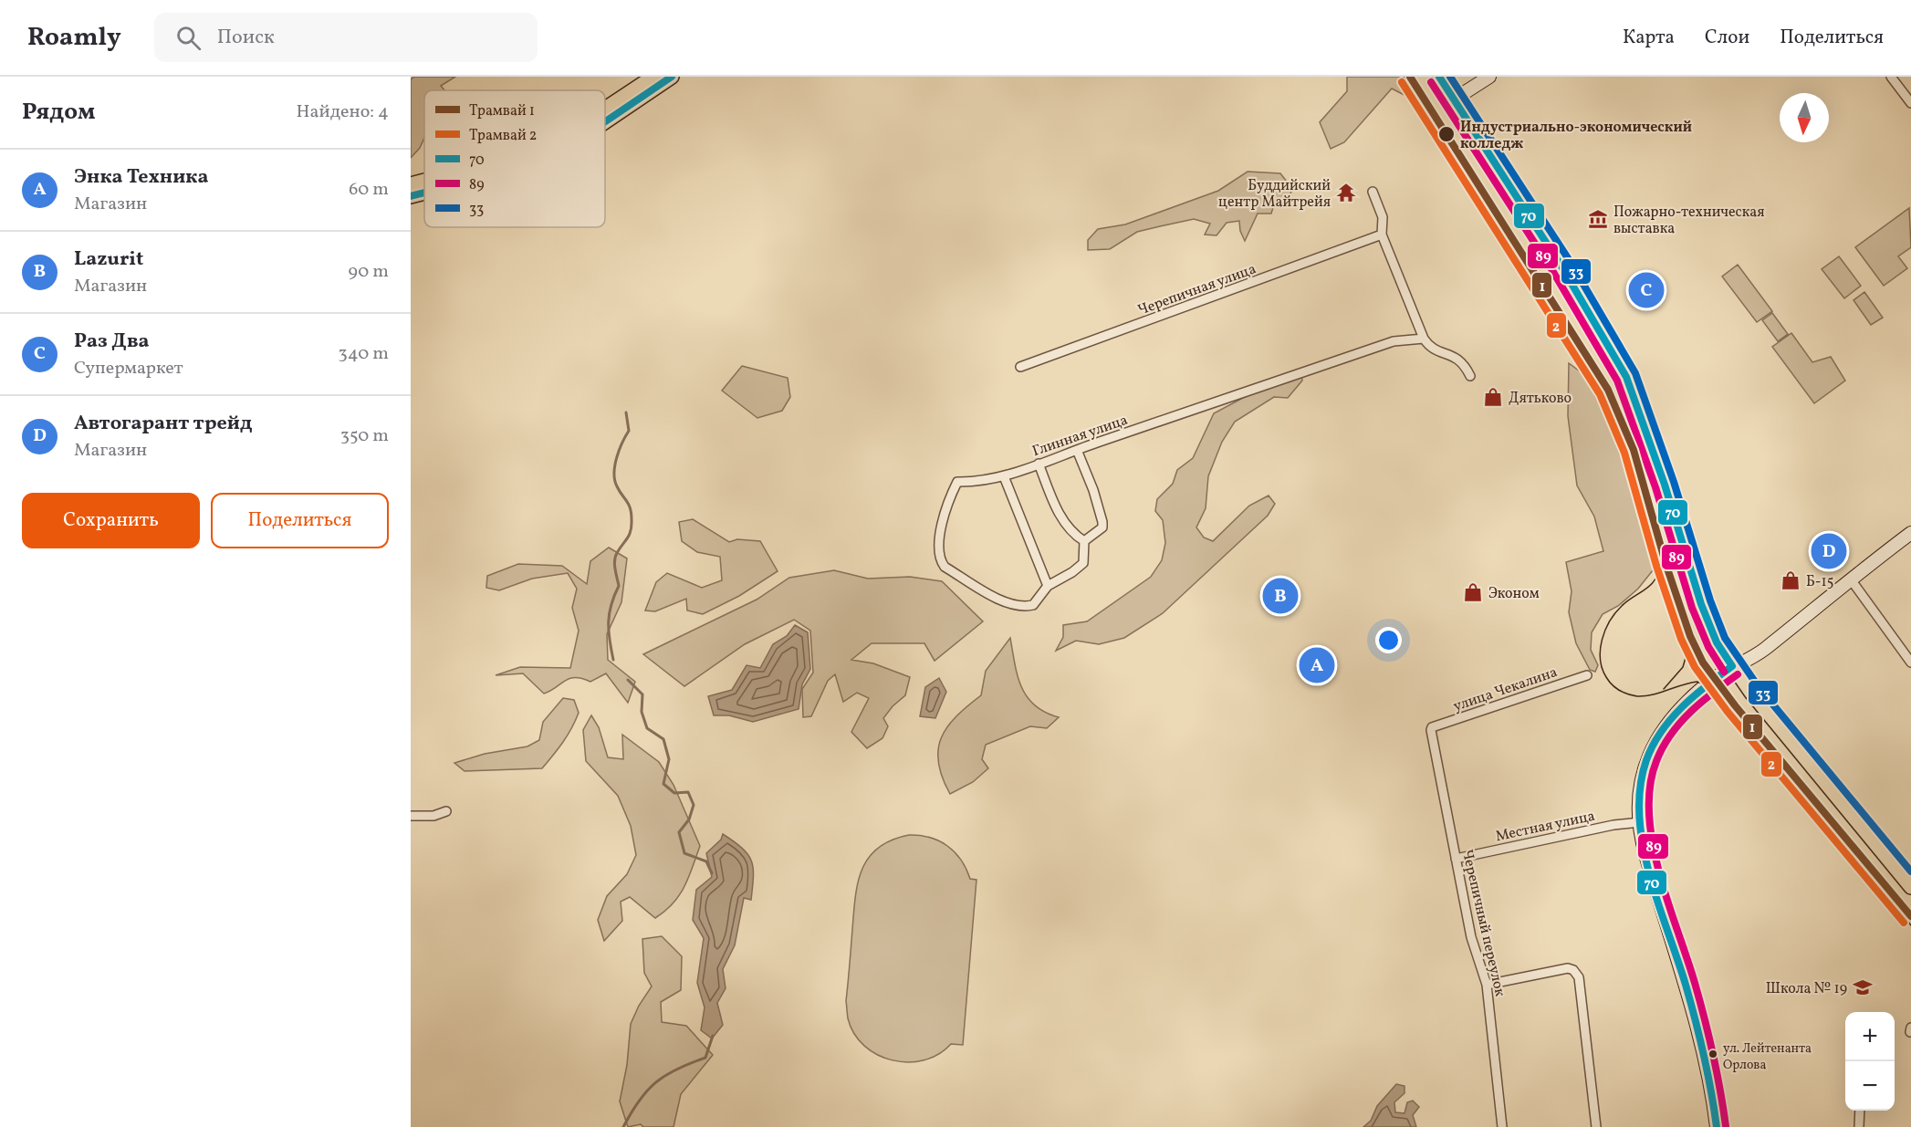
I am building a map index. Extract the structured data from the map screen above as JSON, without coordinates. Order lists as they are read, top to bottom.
{
  "streets": {
    "street": [
      "Черепичная улица",
      "Глинная улица",
      "улица Чекалина",
      "Местная улица",
      "Черепичный переулок"
    ]
  },
  "crossings": [
    ["улица Чекалина", "Черепичный переулок"],
    ["Местная улица", "Черепичный переулок"]
  ],
  "places": {
    "other": ["Индустриально-экономический колледж", "ул. Лейтенанта Орлова"],
    "temple": ["Буддийский центр Майтрейя"],
    "museum": ["Пожарно-техническая выставка"],
    "shop": ["Дятьково", "Б-15", "Эконом"],
    "school or university": ["Школа № 19"]
  },
  "lines": [
    "tram line 1",
    "transit line 70",
    "transit line 33",
    "tram line 2",
    "transit line 89"
  ],
  "legend": [
    "Трамвай 1",
    "Трамвай 2",
    "70",
    "89",
    "33"
  ],
  "north": "bottom",
  "page": {
    "header": "Roamly",
    "search": "Поиск",
    "nav": ["Карта", "Слои", "Поделиться"],
    "heading": ["Рядом", "Найдено: 4"],
    "list": [
      {
        "mark": "A",
        "name": "Энка Техника",
        "note": "Магазин",
        "value": "60 m"
      },
      {
        "mark": "B",
        "name": "Lazurit",
        "note": "Магазин",
        "value": "90 m"
      },
      {
        "mark": "C",
        "name": "Раз Два",
        "note": "Супермаркет",
        "value": "340 m"
      },
      {
        "mark": "D",
        "name": "Автогарант трейд",
        "note": "Магазин",
        "value": "350 m"
      }
    ],
    "pins": [
      "C",
      "D",
      "B",
      "A"
    ],
    "buttons": ["Сохранить", "Поделиться"],
    "map_buttons": ["+", "−"]
  }
}
